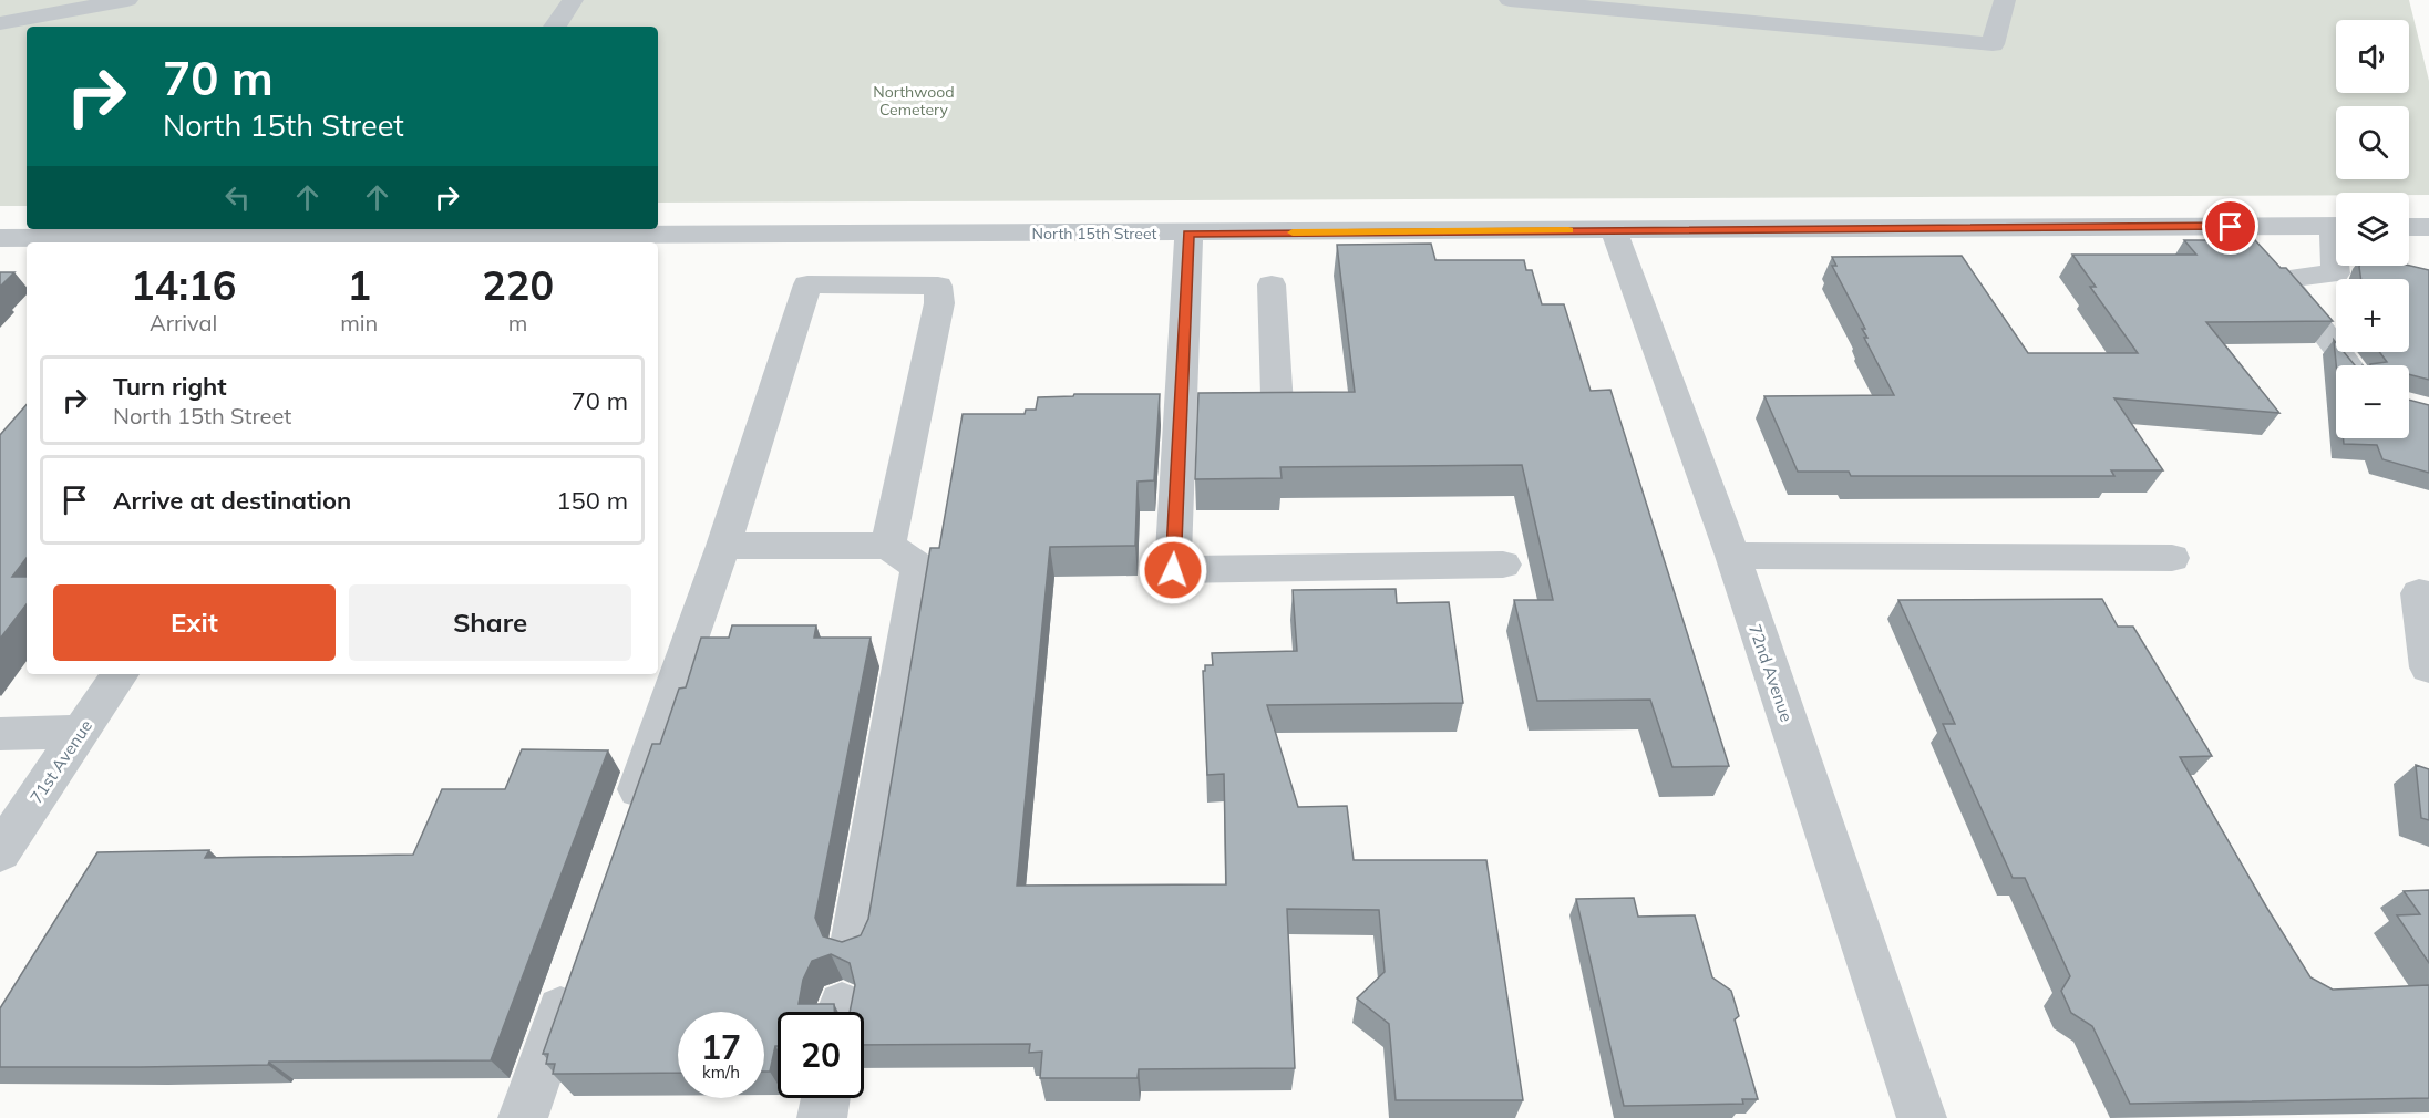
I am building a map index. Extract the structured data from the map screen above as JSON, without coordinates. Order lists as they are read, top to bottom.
{
  "streets": {
    "street": ["North 15th Street", "72nd Avenue", "71st Avenue"]
  },
  "crossings": [
    ["North 15th Street", "72nd Avenue"]
  ],
  "parks": ["Northwood Cemetery"],
  "page": {
    "map_buttons": ["+", "−"],
    "turn": ["70 m", "North 15th Street"],
    "eta": [
      "14:16",
      "Arrival",
      "1",
      "min",
      "220",
      "m"
    ],
    "list": [
      {
        "name": "Turn right",
        "note": "North 15th Street",
        "value": "70 m"
      },
      {
        "name": "Arrive at destination",
        "value": "150 m"
      }
    ],
    "buttons": ["Exit", "Share"],
    "speed": "17 km/h",
    "limit": "20"
  }
}
